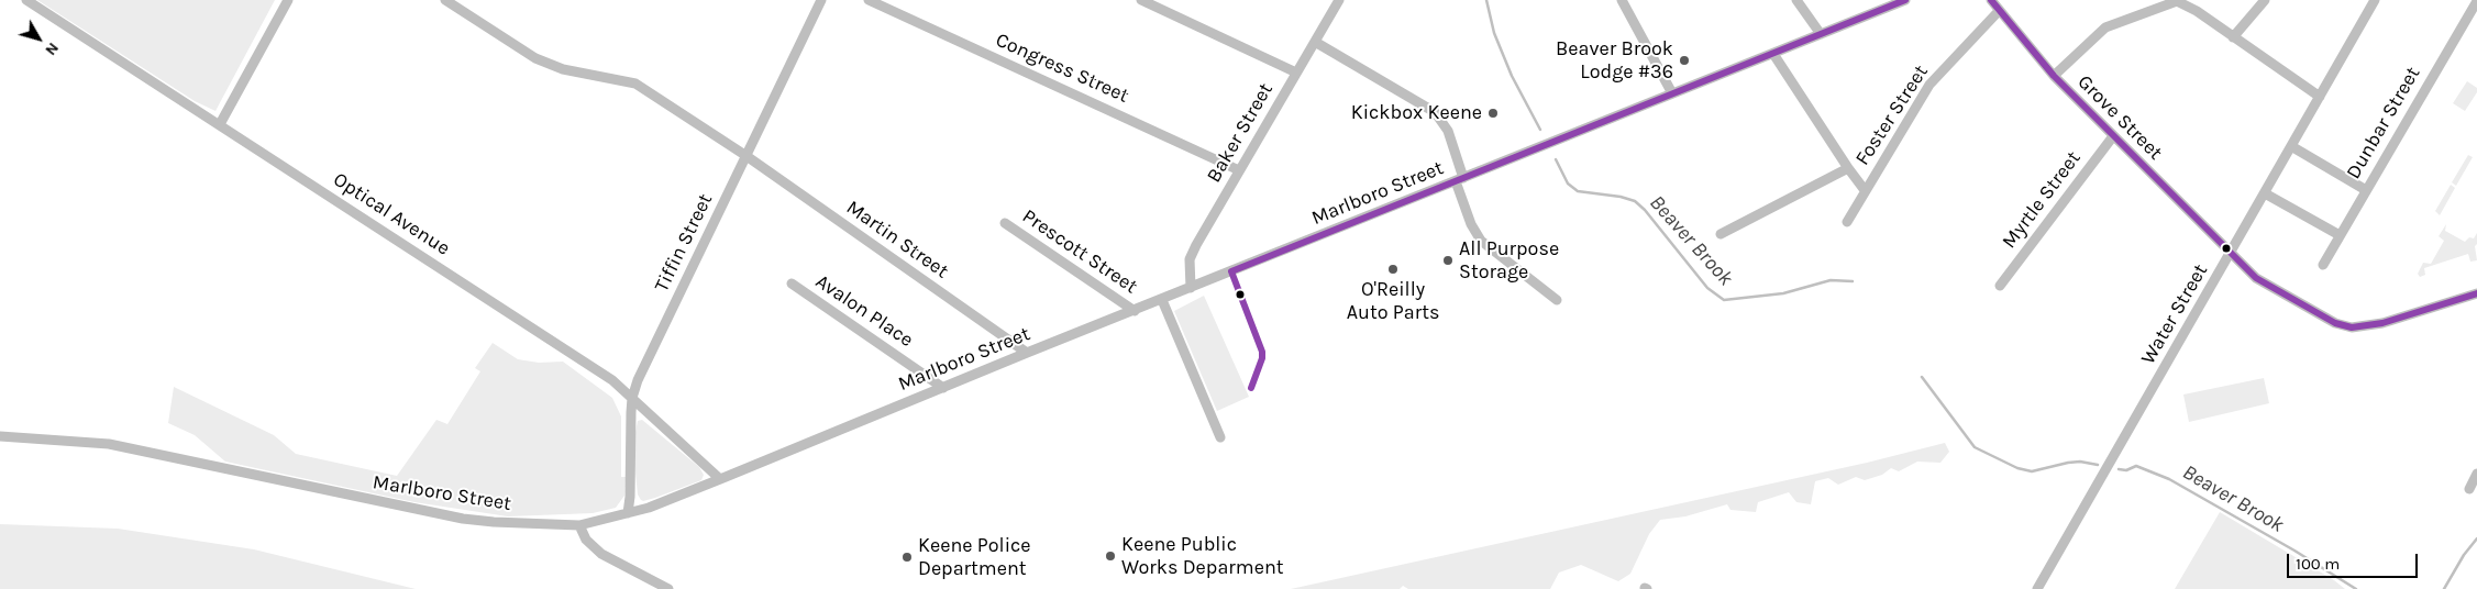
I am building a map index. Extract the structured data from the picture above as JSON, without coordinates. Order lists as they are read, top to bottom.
{
  "streets": {
    "street": [
      "Congress Street",
      "Foster Street",
      "Grove Street",
      "Dunbar Street",
      "Baker Street",
      "Marlboro Street",
      "Myrtle Street",
      "Optical Avenue",
      "Martin Street",
      "Tiffin Street",
      "Prescott Street",
      "Avalon Place",
      "Water Street"
    ]
  },
  "crossings": [
    ["Congress Street", "Baker Street"],
    ["Foster Street", "Grove Street"],
    ["Grove Street", "Myrtle Street"],
    ["Grove Street", "Water Street"],
    ["Baker Street", "Marlboro Street"],
    ["Marlboro Street", "Optical Avenue"],
    ["Marlboro Street", "Martin Street"],
    ["Marlboro Street", "Tiffin Street"],
    ["Marlboro Street", "Prescott Street"],
    ["Marlboro Street", "Avalon Place"],
    ["Optical Avenue", "Tiffin Street"],
    ["Martin Street", "Tiffin Street"]
  ],
  "water": ["Beaver Brook"],
  "places": [
    "Beaver Brook Lodge #36",
    "Kickbox Keene",
    "All Purpose Storage",
    "O'Reilly Auto Parts",
    "Keene Public Works Deparment",
    "Keene Police Department"
  ],
  "scale_bar": "100 m",
  "north": "bottom right"
}
